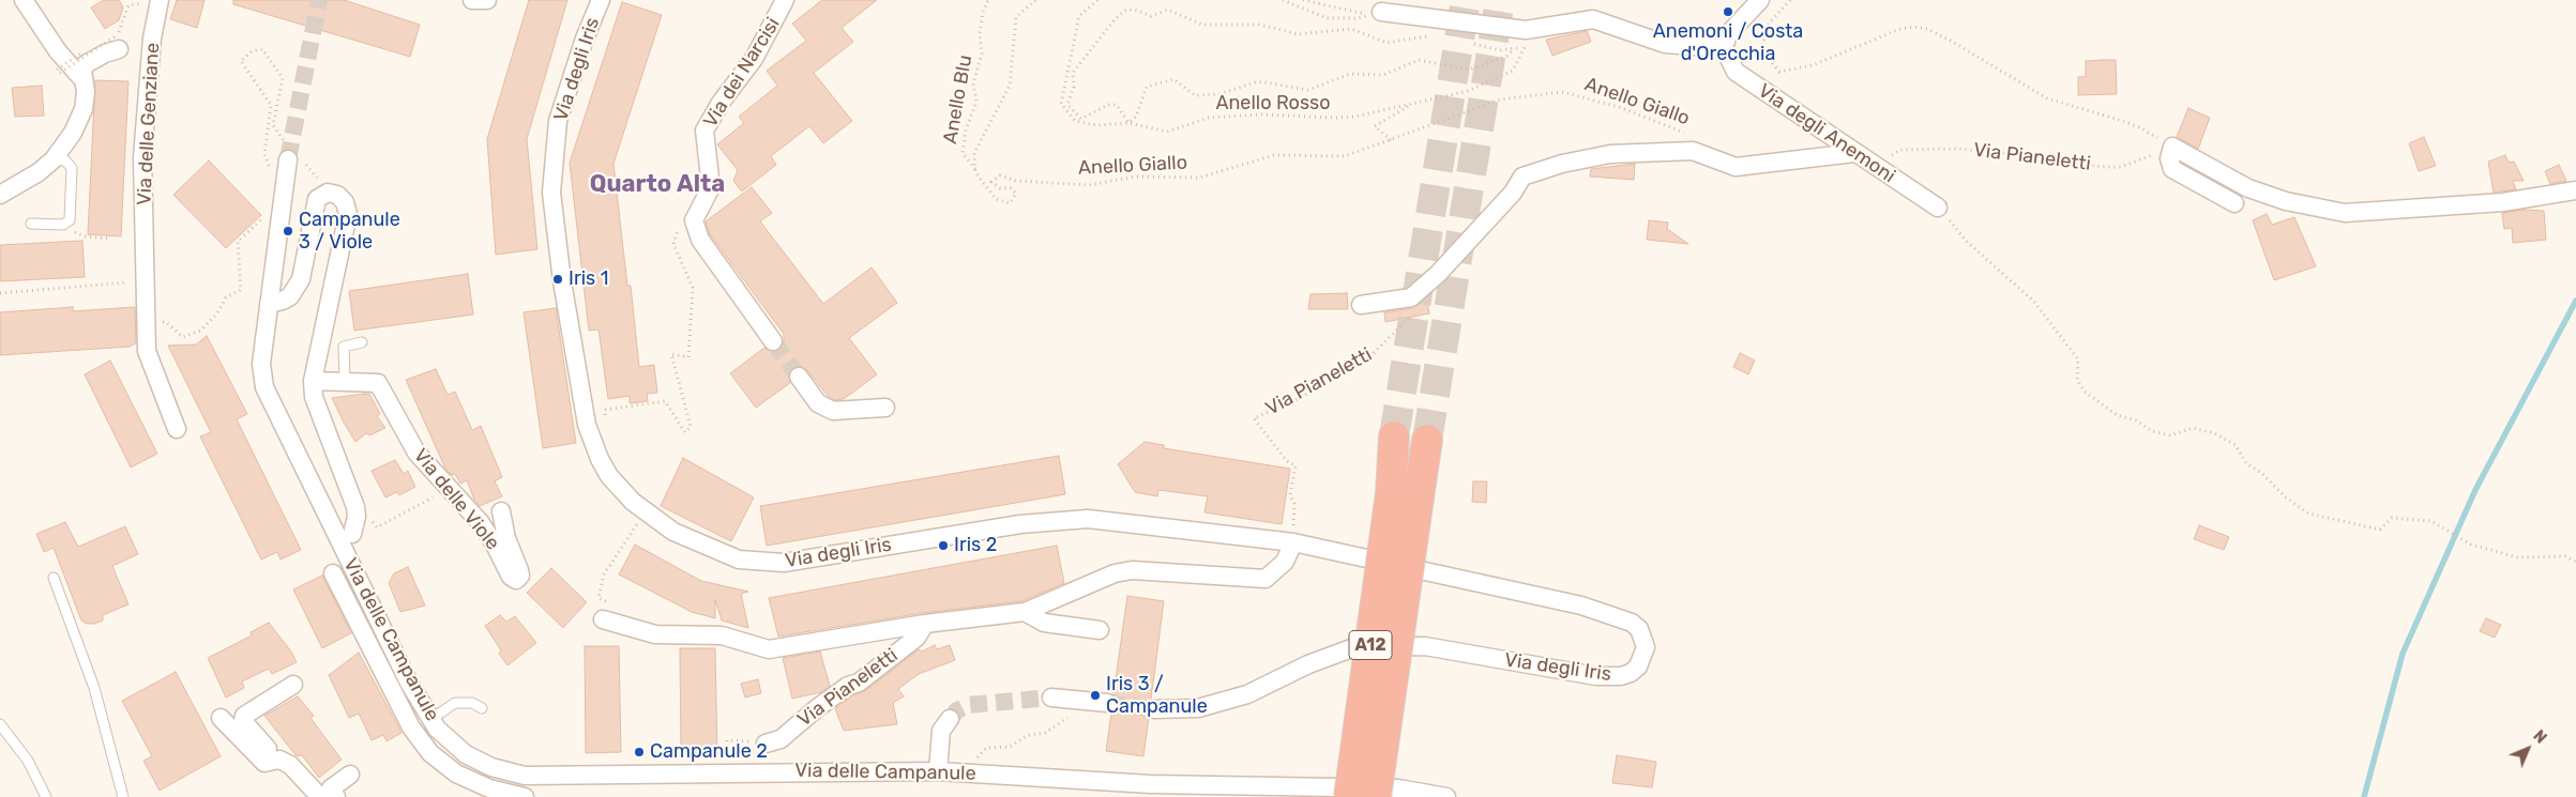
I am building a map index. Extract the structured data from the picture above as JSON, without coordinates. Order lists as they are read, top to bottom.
{
  "streets": {
    "highway": ["A12"],
    "street": [
      "Via degli Iris",
      "Via dei Narcisi",
      "Via delle Genziane",
      "Via degli Anemoni",
      "Via Pianeletti",
      "Via delle Viole",
      "Via delle Campanule"
    ],
    "path": ["Anello Blu", "Anello Giallo", "Anello Rosso"]
  },
  "crossings": [
    ["Via degli Iris", "Via Pianeletti"],
    ["Anello Blu", "Anello Giallo"]
  ],
  "districts": ["Quarto Alta"],
  "places": [
    "Anemoni / Costa d'Orecchia",
    "Campanule 3 / Viole",
    "Iris 1",
    "Iris 2",
    "Iris 3 / Campanule",
    "Campanule 2"
  ],
  "north": "top right"
}
